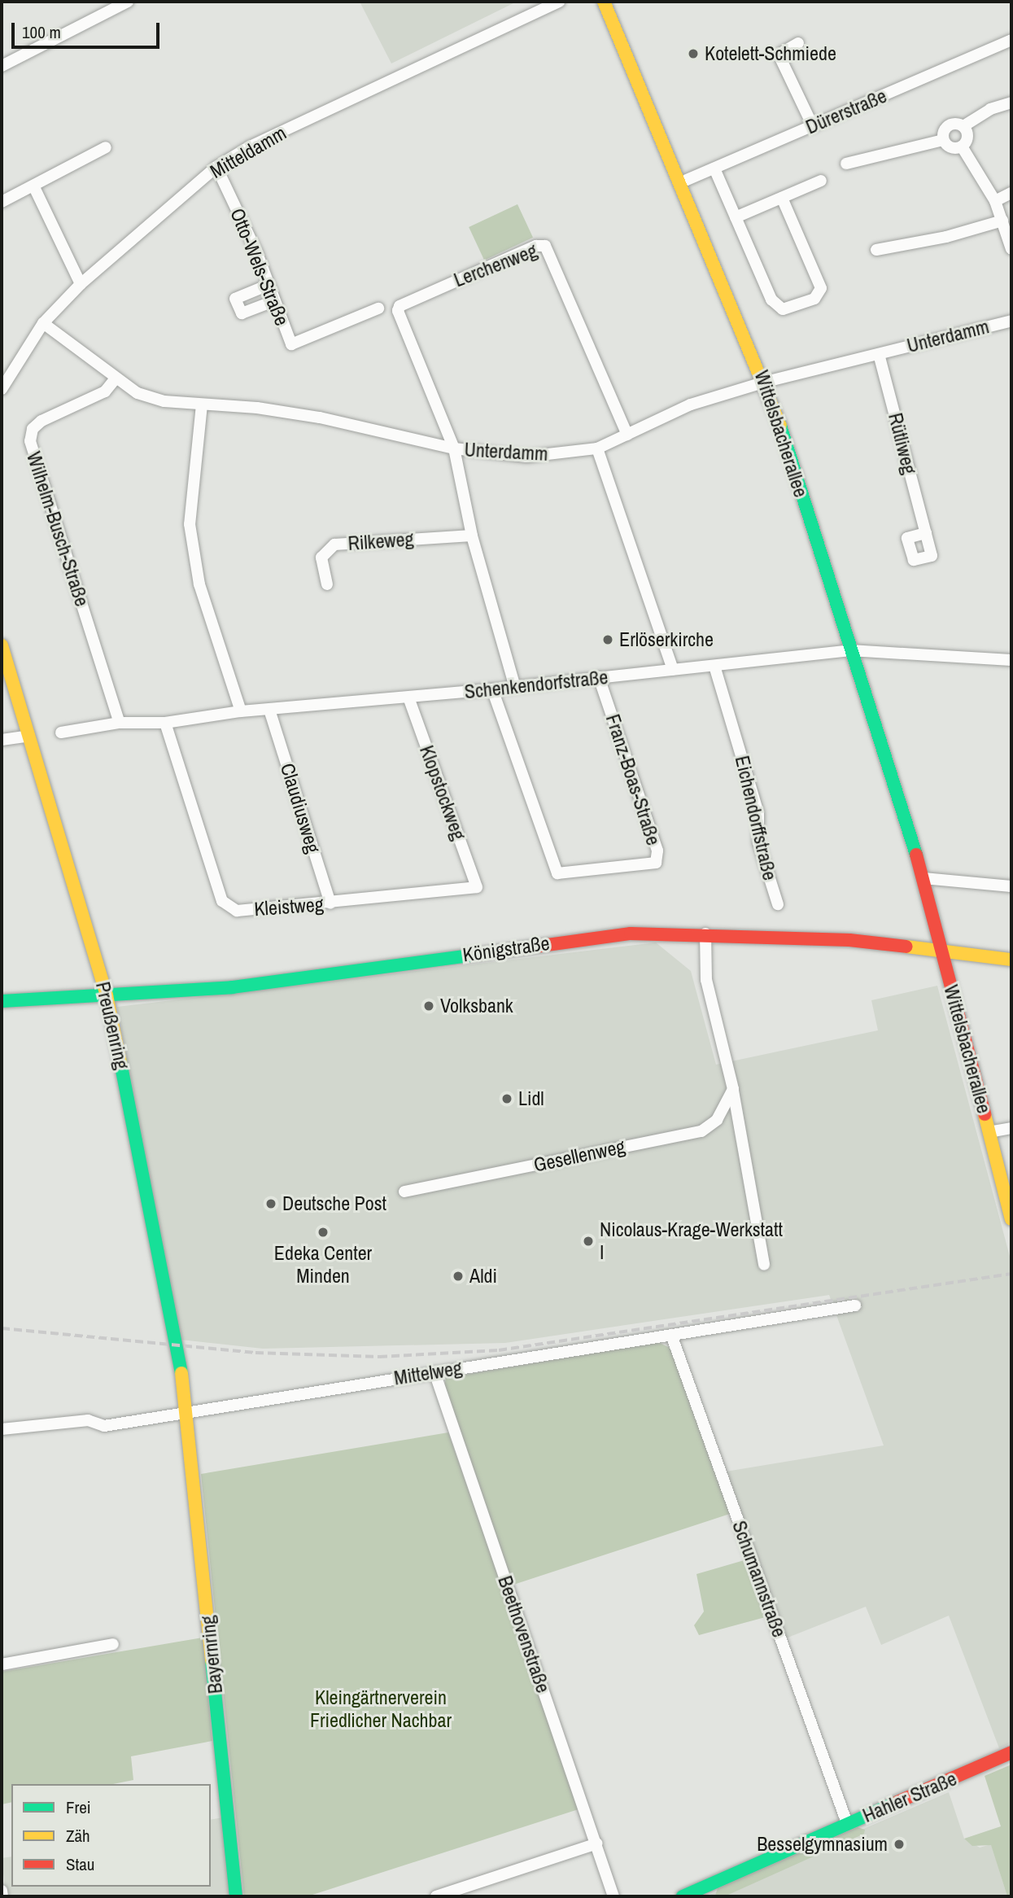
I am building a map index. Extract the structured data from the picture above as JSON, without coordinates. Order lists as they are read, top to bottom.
{
  "streets": {
    "street": [
      "Dürerstraße",
      "Mitteldamm",
      "Lerchenweg",
      "Otto-Wels-Straße",
      "Unterdamm",
      "Wittelsbacherallee",
      "Rütliweg",
      "Wilhelm-Busch-Straße",
      "Rilkeweg",
      "Schenkendorfstraße",
      "Franz-Boas-Straße",
      "Klopstockweg",
      "Claudiusweg",
      "Eichendorffstraße",
      "Kleistweg",
      "Königstraße",
      "Preußenring",
      "Gesellenweg",
      "Mittelweg",
      "Schumannstraße",
      "Beethovenstraße",
      "Bayernring",
      "Hahler Straße"
    ]
  },
  "crossings": [
    ["Dürerstraße", "Wittelsbacherallee"],
    ["Mitteldamm", "Otto-Wels-Straße"],
    ["Mitteldamm", "Unterdamm"],
    ["Lerchenweg", "Unterdamm"],
    ["Unterdamm", "Wittelsbacherallee"],
    ["Unterdamm", "Rütliweg"],
    ["Unterdamm", "Wilhelm-Busch-Straße"],
    ["Wittelsbacherallee", "Schenkendorfstraße"],
    ["Wittelsbacherallee", "Königstraße"],
    ["Wilhelm-Busch-Straße", "Schenkendorfstraße"],
    ["Schenkendorfstraße", "Franz-Boas-Straße"],
    ["Schenkendorfstraße", "Klopstockweg"],
    ["Schenkendorfstraße", "Claudiusweg"],
    ["Schenkendorfstraße", "Eichendorffstraße"],
    ["Schenkendorfstraße", "Kleistweg"],
    ["Klopstockweg", "Kleistweg"],
    ["Claudiusweg", "Kleistweg"],
    ["Königstraße", "Preußenring"],
    ["Preußenring", "Mittelweg"],
    ["Preußenring", "Bayernring"],
    ["Mittelweg", "Schumannstraße"],
    ["Mittelweg", "Beethovenstraße"],
    ["Mittelweg", "Bayernring"],
    ["Schumannstraße", "Hahler Straße"]
  ],
  "parks": ["Kleingärtnerverein Friedlicher Nachbar"],
  "places": [
    "Kotelett-Schmiede",
    "Erlöserkirche",
    "Volksbank",
    "Lidl",
    "Deutsche Post",
    "Edeka Center Minden",
    "Nicolaus-Krage-Werkstatt I",
    "Aldi",
    "Besselgymnasium"
  ],
  "legend": ["Frei", "Zäh", "Stau"],
  "scale_bar": "100 m"
}
